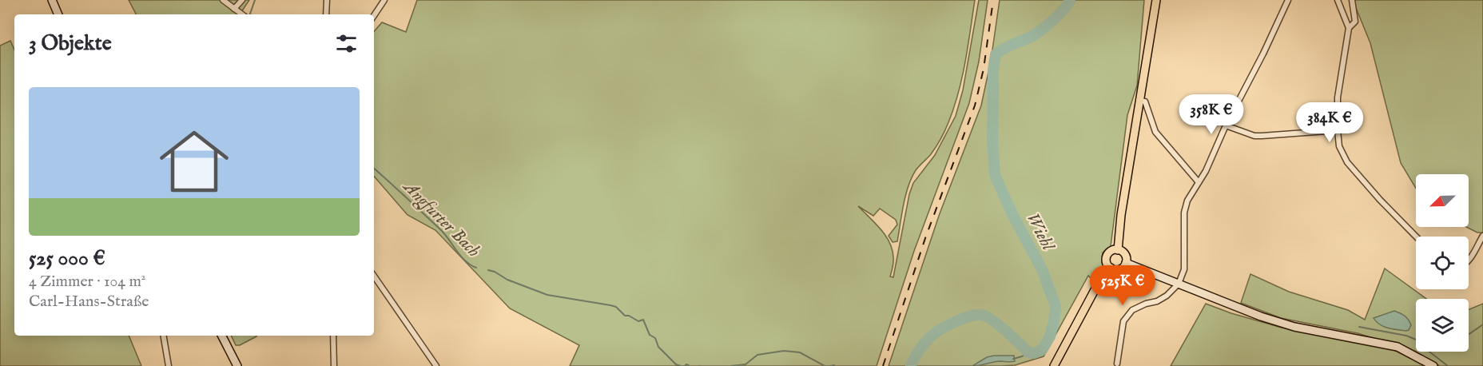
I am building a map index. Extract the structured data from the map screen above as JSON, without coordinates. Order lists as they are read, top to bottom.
{
  "water": ["Angfurter Bach", "Wiehl"],
  "north": "bottom left",
  "page": {
    "heading": "3 Objekte",
    "list": [
      {
        "name": "525 000 €",
        "note": "4 Zimmer · 104 m² · Carl-Hans-Straße"
      }
    ],
    "price": ["358K €", "384K €", "525K €"]
  }
}
